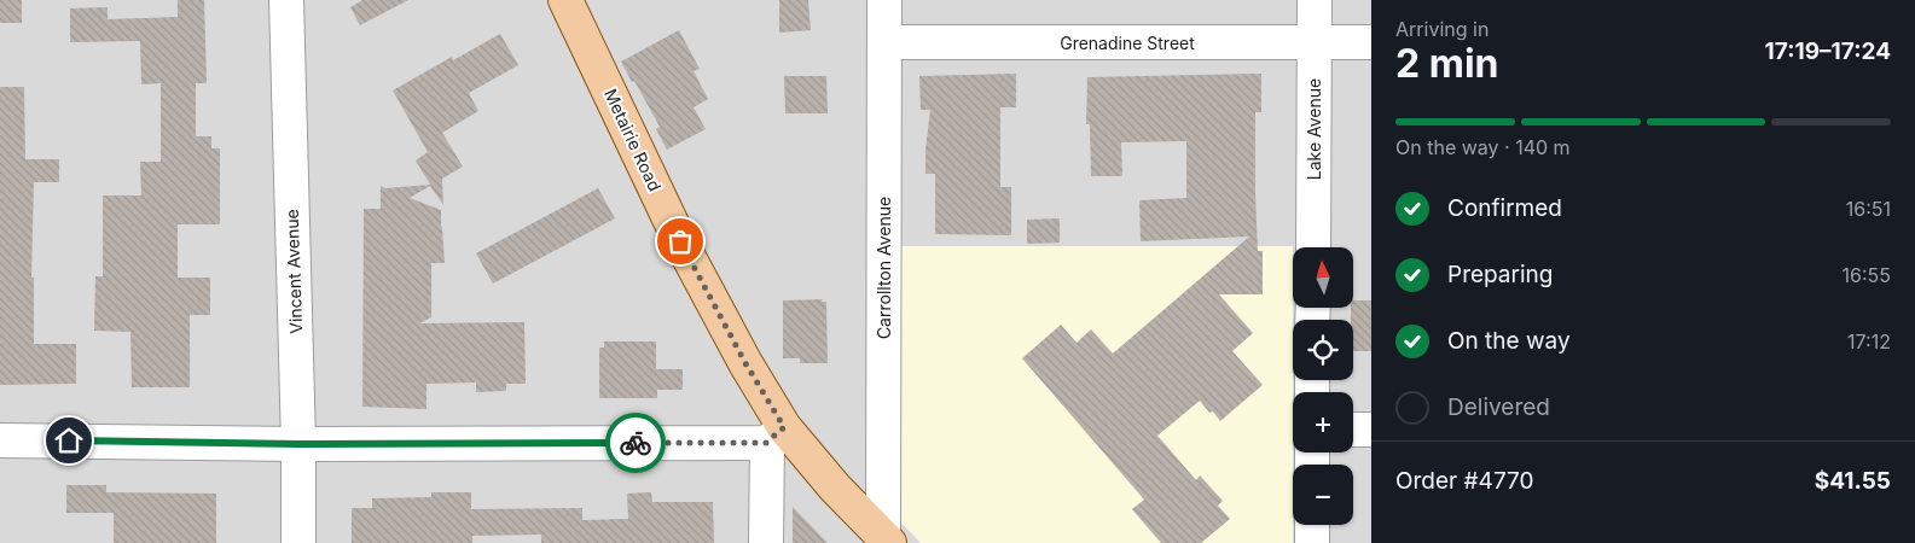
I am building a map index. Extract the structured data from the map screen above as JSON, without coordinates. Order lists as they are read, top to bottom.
{
  "streets": {
    "main road": ["Metairie Road"],
    "street": [
      "Grenadine Street",
      "Lake Avenue",
      "Carrollton Avenue",
      "Vincent Avenue"
    ]
  },
  "crossings": [
    ["Grenadine Street", "Lake Avenue"],
    ["Grenadine Street", "Carrollton Avenue"],
    ["Metairie Road", "Carrollton Avenue"]
  ],
  "north": "top",
  "page": {
    "heading": ["2 min", "Arriving in", "17:19–17:24"],
    "panel": ["Order #4770", "$41.55"],
    "bar": "On the way · 140 m",
    "list": [
      ["Confirmed", "16:51"],
      ["Preparing", "16:55"],
      ["On the way", "17:12"],
      "Delivered"
    ],
    "map_buttons": ["+", "−"]
  }
}
